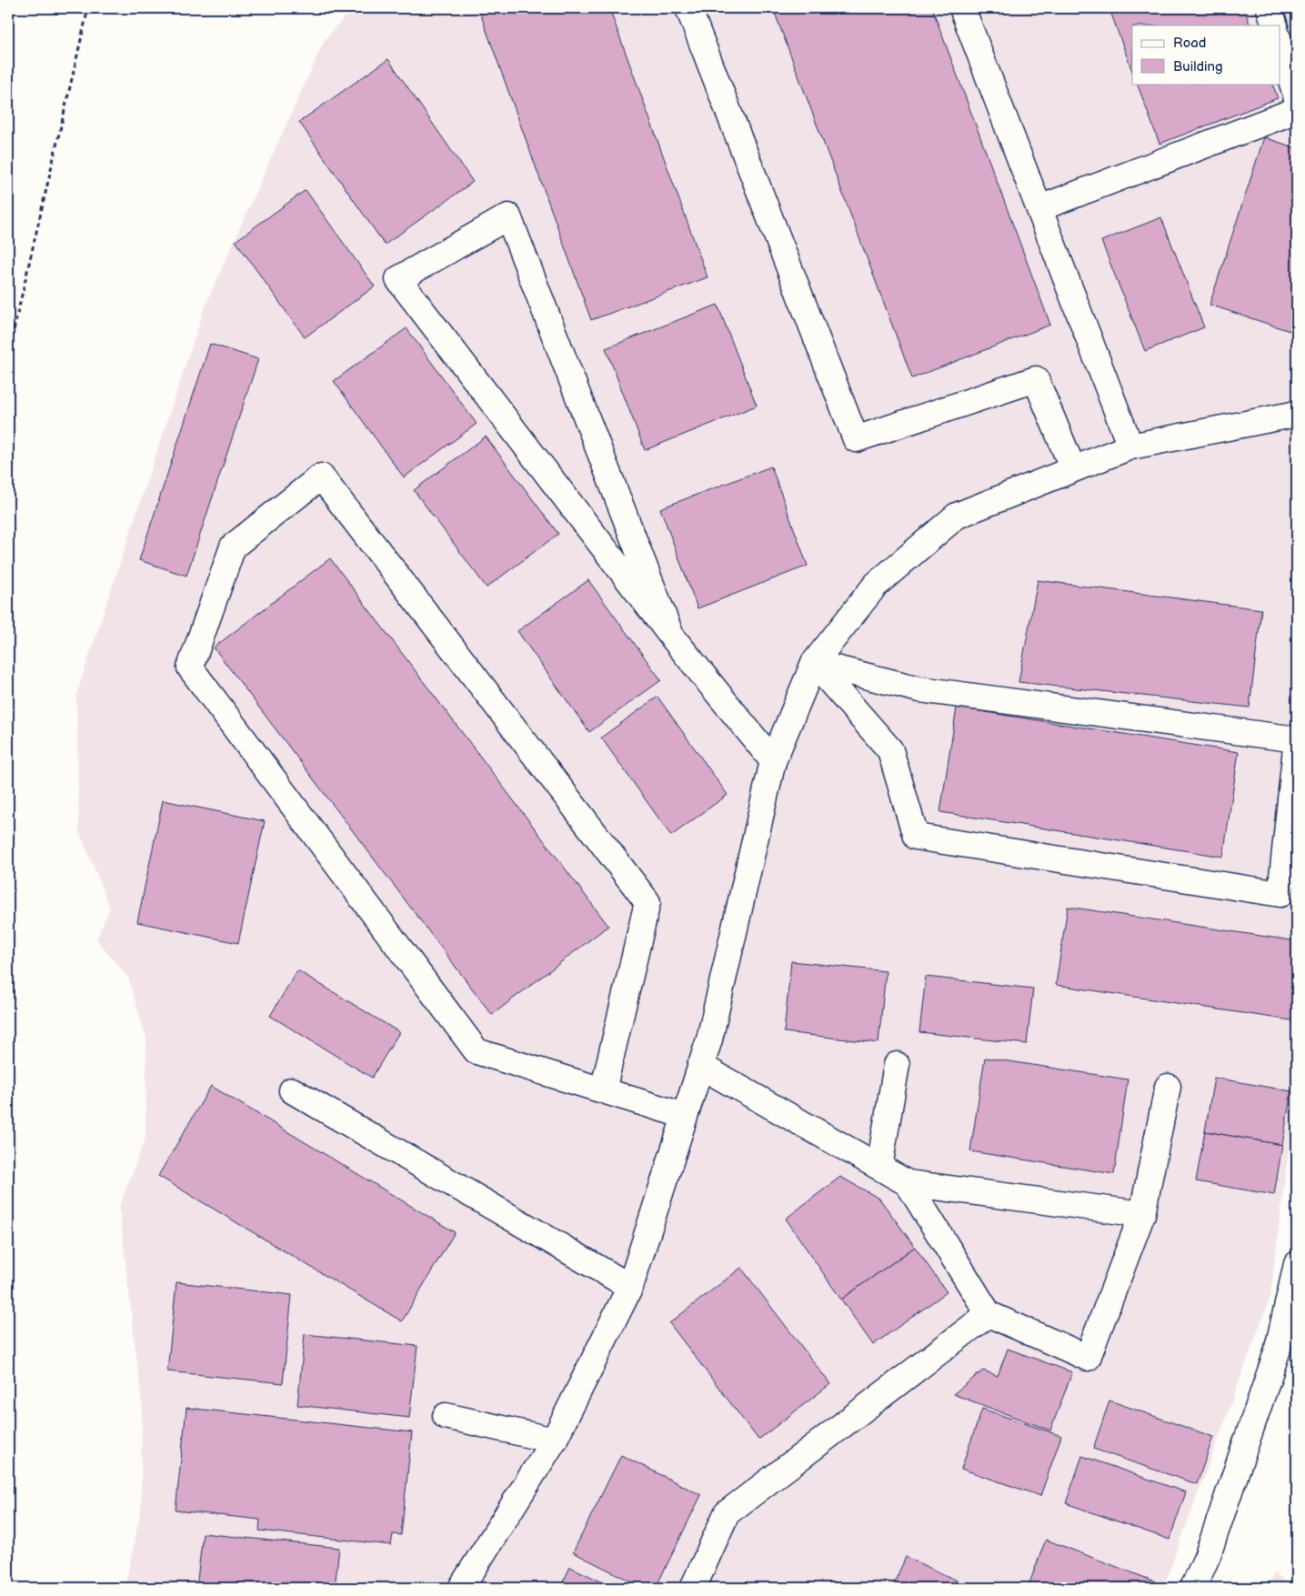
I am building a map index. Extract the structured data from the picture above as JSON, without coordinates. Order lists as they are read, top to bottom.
{
  "legend": ["Road", "Building"]
}
